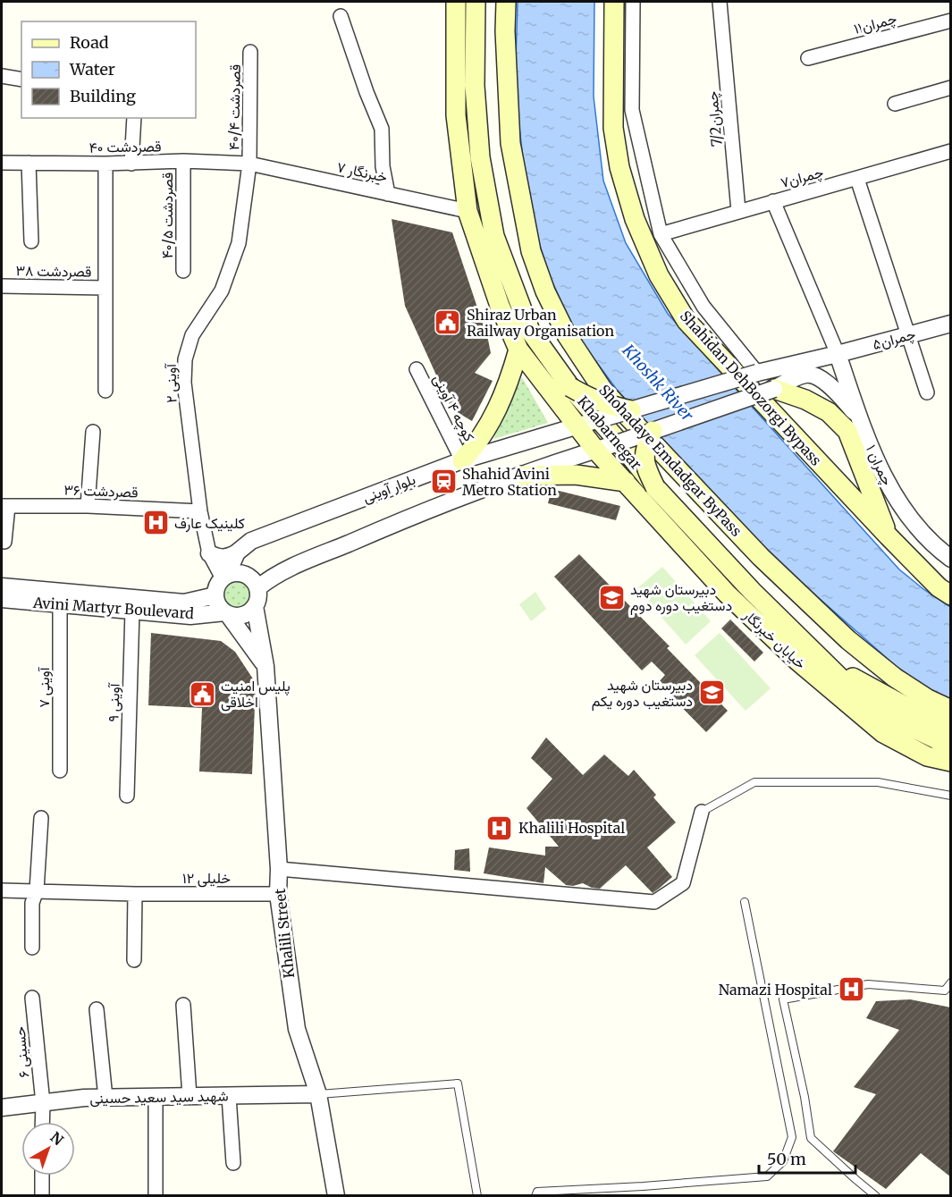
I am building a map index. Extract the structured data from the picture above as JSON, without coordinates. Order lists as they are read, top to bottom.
{
  "streets": {
    "main road": [
      "Shahidan DehBozorgi Bypass",
      "Khabarnegar",
      "Shohadaye Emdadgar ByPass",
      "خیابان خبرنگار"
    ],
    "street": [
      "چمران۱۱",
      "۴۰/۴ قصردشت",
      "7/2چمران",
      "۴۰ قصردشت",
      "۷ خبرنگار",
      "چمران۷",
      "۴۰/۵ قصردشت",
      "۳۸ قصردشت",
      "چمران۵",
      "۲ آوینی",
      "کوچه ۴ آوینی",
      "چمران ۱",
      "بلوار آوینی",
      "۳۶ قصردشت",
      "Avini Martyr Boulevard",
      "۷ آوینی",
      "۹ آوینی",
      "۱۲ خلیلی",
      "Khalili Street",
      "۶ حسینی",
      "شهید سید سعید حسینی"
    ]
  },
  "crossings": [
    ["۴۰/۴ قصردشت", "۴۰ قصردشت"],
    ["۴۰/۴ قصردشت", "۷ خبرنگار"],
    ["۴۰/۴ قصردشت", "۲ آوینی"],
    ["7/2چمران", "چمران۷"],
    ["۴۰ قصردشت", "۷ خبرنگار"],
    ["۴۰ قصردشت", "۴۰/۵ قصردشت"],
    ["۴۰ قصردشت", "۲ آوینی"],
    ["۷ خبرنگار", "۲ آوینی"],
    ["۷ خبرنگار", "Khabarnegar"],
    ["چمران۵", "چمران ۱"],
    ["چمران۵", "بلوار آوینی"],
    ["۲ آوینی", "۳۶ قصردشت"],
    ["۲ آوینی", "Avini Martyr Boulevard"],
    ["۲ آوینی", "Khalili Street"],
    ["کوچه ۴ آوینی", "بلوار آوینی"],
    ["Khabarnegar", "بلوار آوینی"],
    ["Khabarnegar", "خیابان خبرنگار"],
    ["Avini Martyr Boulevard", "۷ آوینی"],
    ["Avini Martyr Boulevard", "۹ آوینی"],
    ["Avini Martyr Boulevard", "Khalili Street"],
    ["۱۲ خلیلی", "Khalili Street"],
    ["Khalili Street", "شهید سید سعید حسینی"],
    ["۶ حسینی", "شهید سید سعید حسینی"]
  ],
  "water": ["Khoshk River"],
  "places": {
    "public building": ["Shiraz Urban Railway Organisation", "پلیس امنیت اخلاقی"],
    "station": ["Shahid Avini Metro Station"],
    "hospital": ["کلینیک عارف", "Khalili Hospital", "Namazi Hospital"],
    "school or university": ["دبیرستان شهید دستغیب دوره دوم", "دبیرستان شهید دستغیب دوره یکم"]
  },
  "legend": ["Road", "Water", "Building"],
  "scale_bar": "50 m",
  "north": "top right"
}
